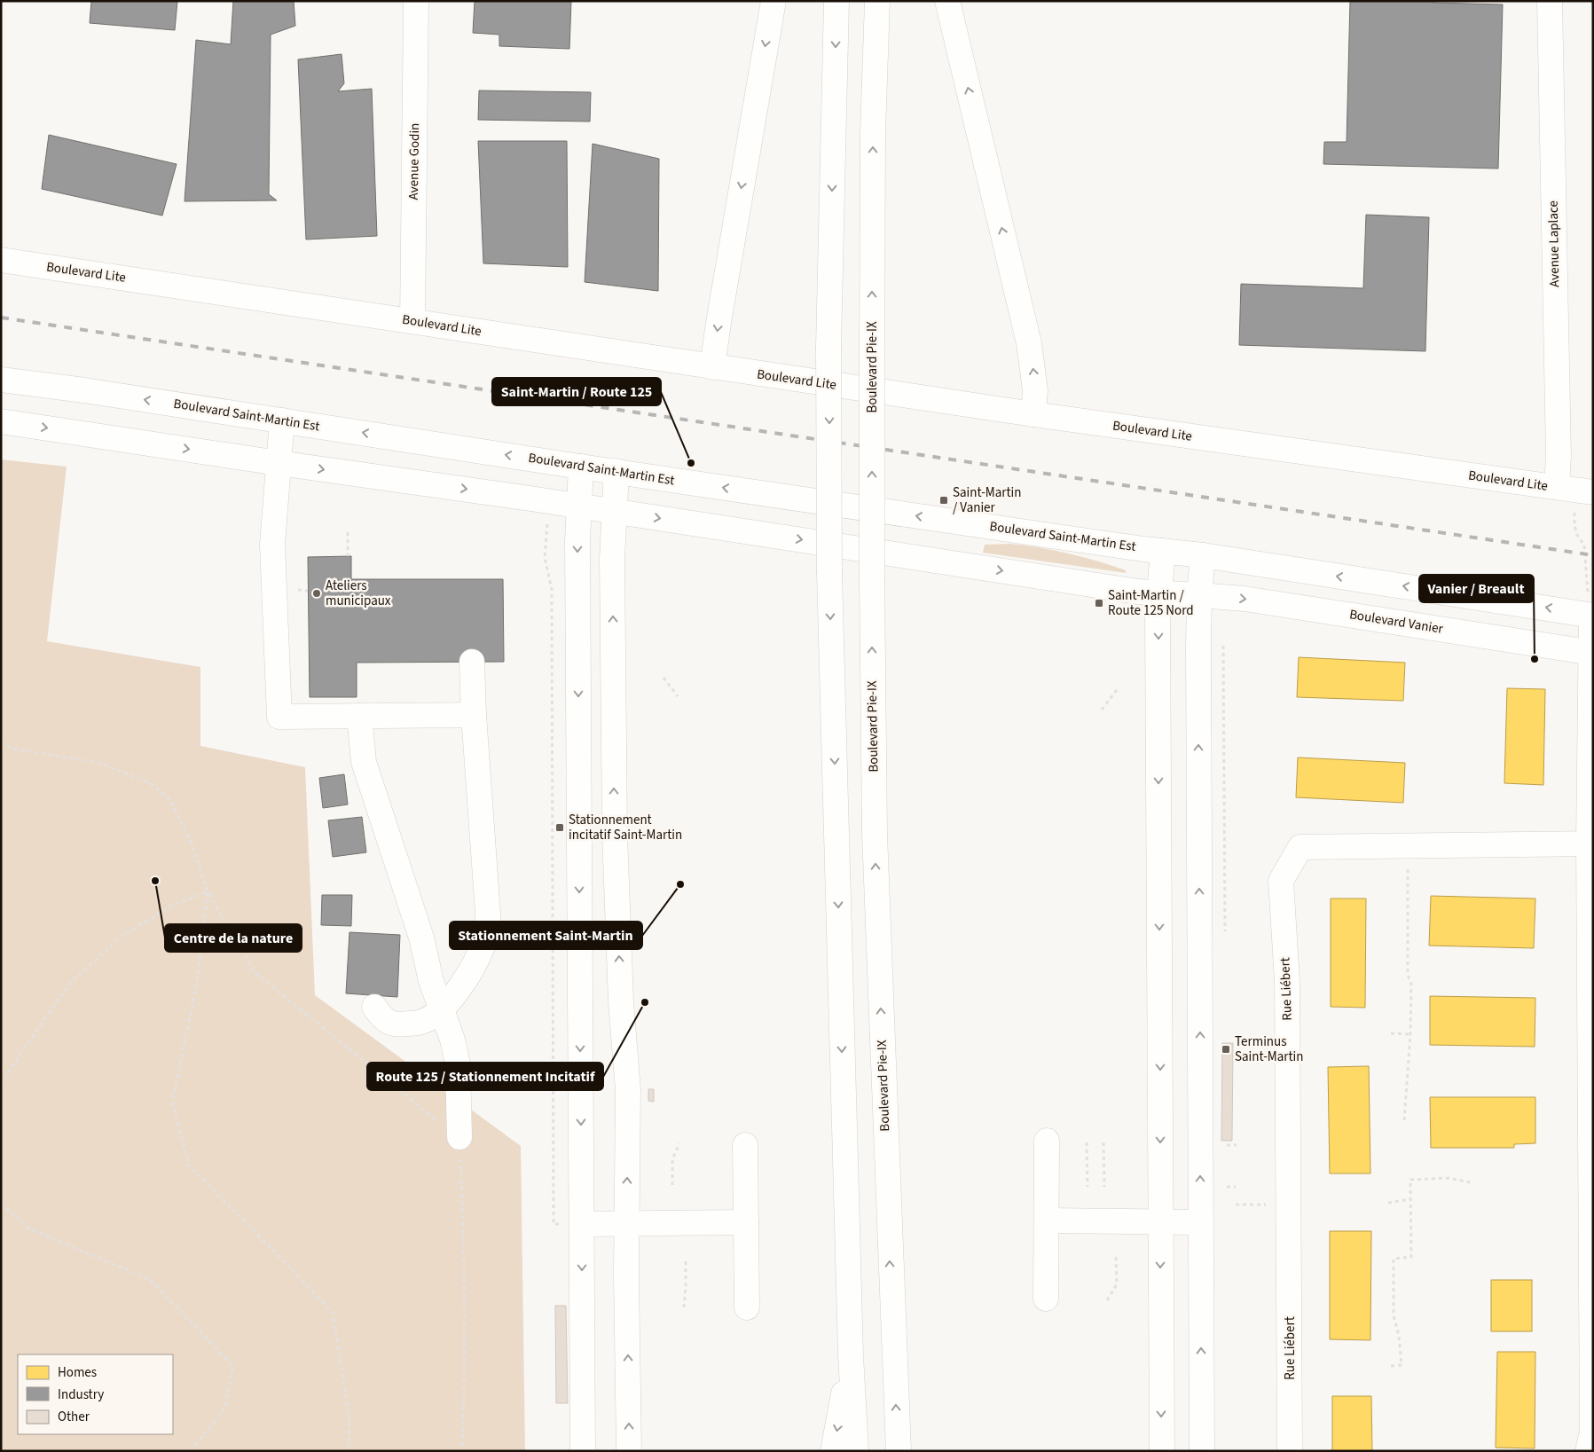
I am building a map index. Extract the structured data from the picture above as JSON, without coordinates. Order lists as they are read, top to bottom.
{
  "streets": {
    "main road": [
      "Avenue Godin",
      "Avenue Laplace",
      "Boulevard Lite",
      "Boulevard Pie-IX",
      "Boulevard Saint-Martin Est",
      "Boulevard Vanier",
      "Rue Liébert"
    ]
  },
  "crossings": [
    ["Avenue Godin", "Boulevard Lite"],
    ["Avenue Laplace", "Boulevard Lite"]
  ],
  "places": {
    "other": [
      "Saint-Martin / Route 125",
      "Ateliers municipaux",
      "Vanier / Breault",
      "Centre de la nature",
      "Stationnement Saint-Martin",
      "Route 125 / Stationnement Incitatif"
    ],
    "transit": [
      "Saint-Martin / Vanier",
      "Saint-Martin / Route 125 Nord",
      "Stationnement incitatif Saint-Martin",
      "Terminus Saint-Martin"
    ]
  },
  "legend": ["Homes", "Industry", "Other"]
}
